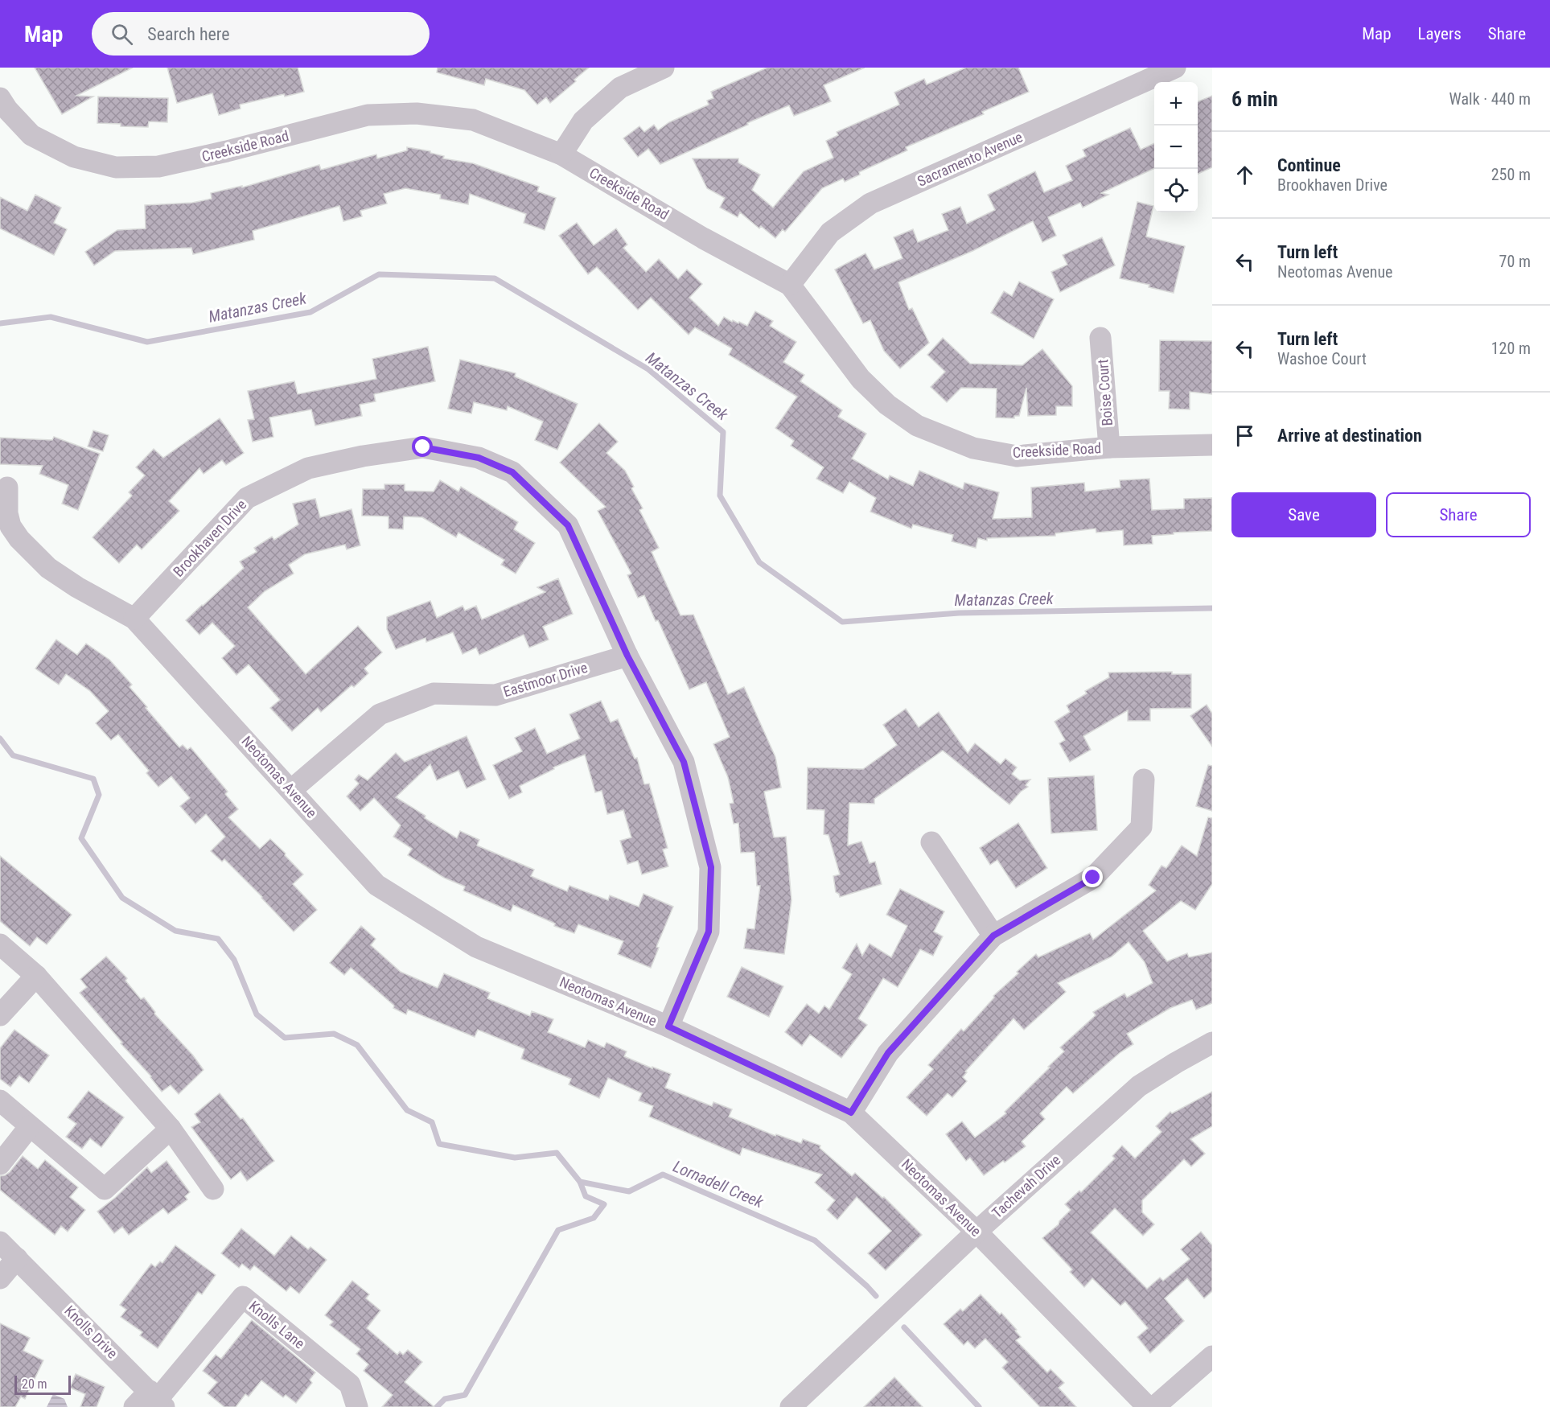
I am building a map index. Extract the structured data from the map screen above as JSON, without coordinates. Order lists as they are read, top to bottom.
{
  "streets": {
    "street": [
      "Creekside Road",
      "Sacramento Avenue",
      "Boise Court",
      "Brookhaven Drive",
      "Eastmoor Drive",
      "Neotomas Avenue",
      "Tachevah Drive",
      "Knolls Lane",
      "Knolls Drive"
    ]
  },
  "crossings": [
    ["Creekside Road", "Sacramento Avenue"],
    ["Creekside Road", "Boise Court"],
    ["Brookhaven Drive", "Eastmoor Drive"],
    ["Brookhaven Drive", "Neotomas Avenue"],
    ["Eastmoor Drive", "Neotomas Avenue"],
    ["Neotomas Avenue", "Tachevah Drive"],
    ["Knolls Lane", "Knolls Drive"]
  ],
  "water": ["Matanzas Creek", "Lornadell Creek"],
  "scale_bar": "20 m",
  "page": {
    "header": "Map",
    "search": "Search here",
    "nav": ["Map", "Layers", "Share"],
    "heading": ["6 min", "Walk · 440 m"],
    "map_buttons": ["+", "−"],
    "list": [
      ["Continue", "Brookhaven Drive", "250 m"],
      ["Turn left", "Neotomas Avenue", "70 m"],
      ["Turn left", "Washoe Court", "120 m"],
      "Arrive at destination"
    ],
    "buttons": ["Save", "Share"],
    "scale": "20 m"
  }
}
